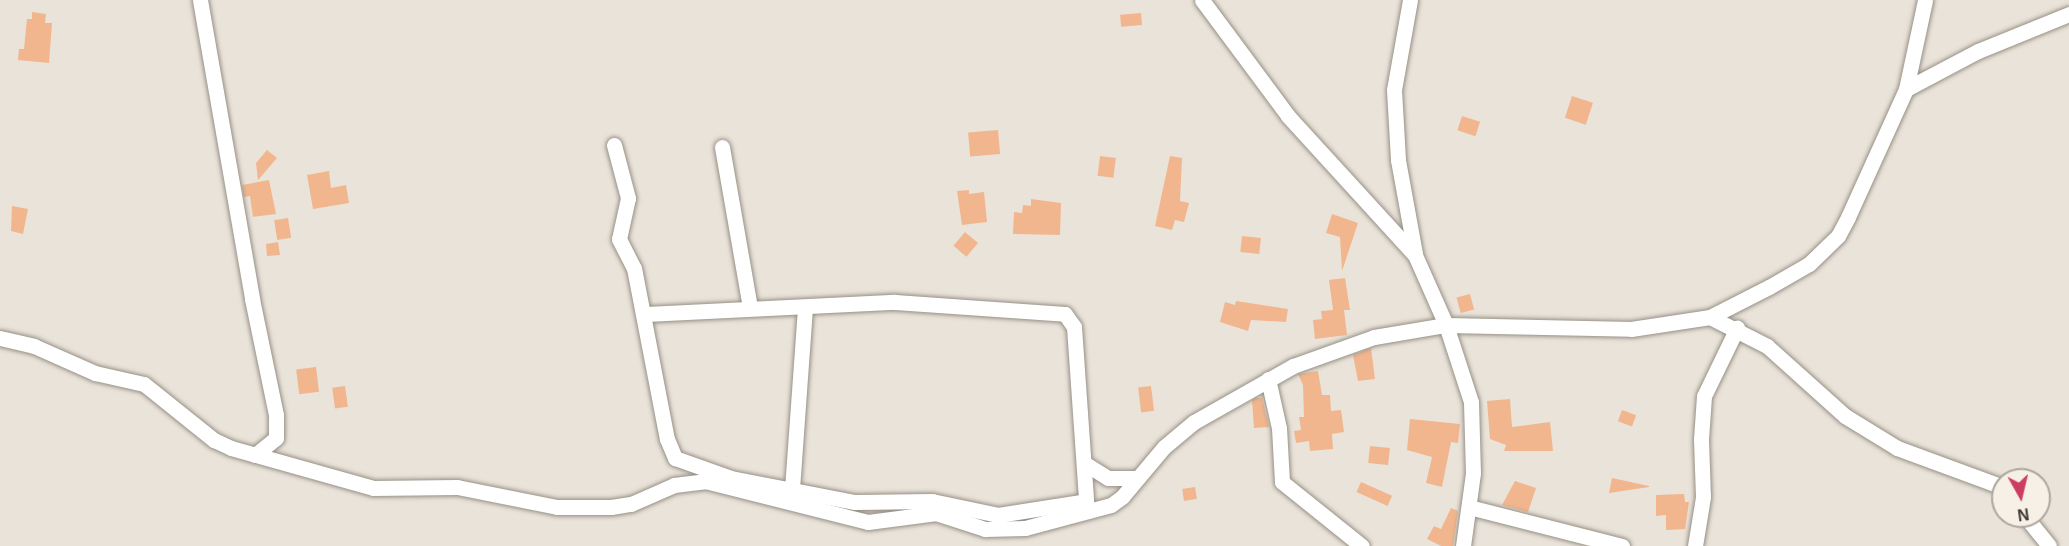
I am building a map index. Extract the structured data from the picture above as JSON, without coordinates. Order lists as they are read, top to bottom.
{
  "north": "bottom"
}
